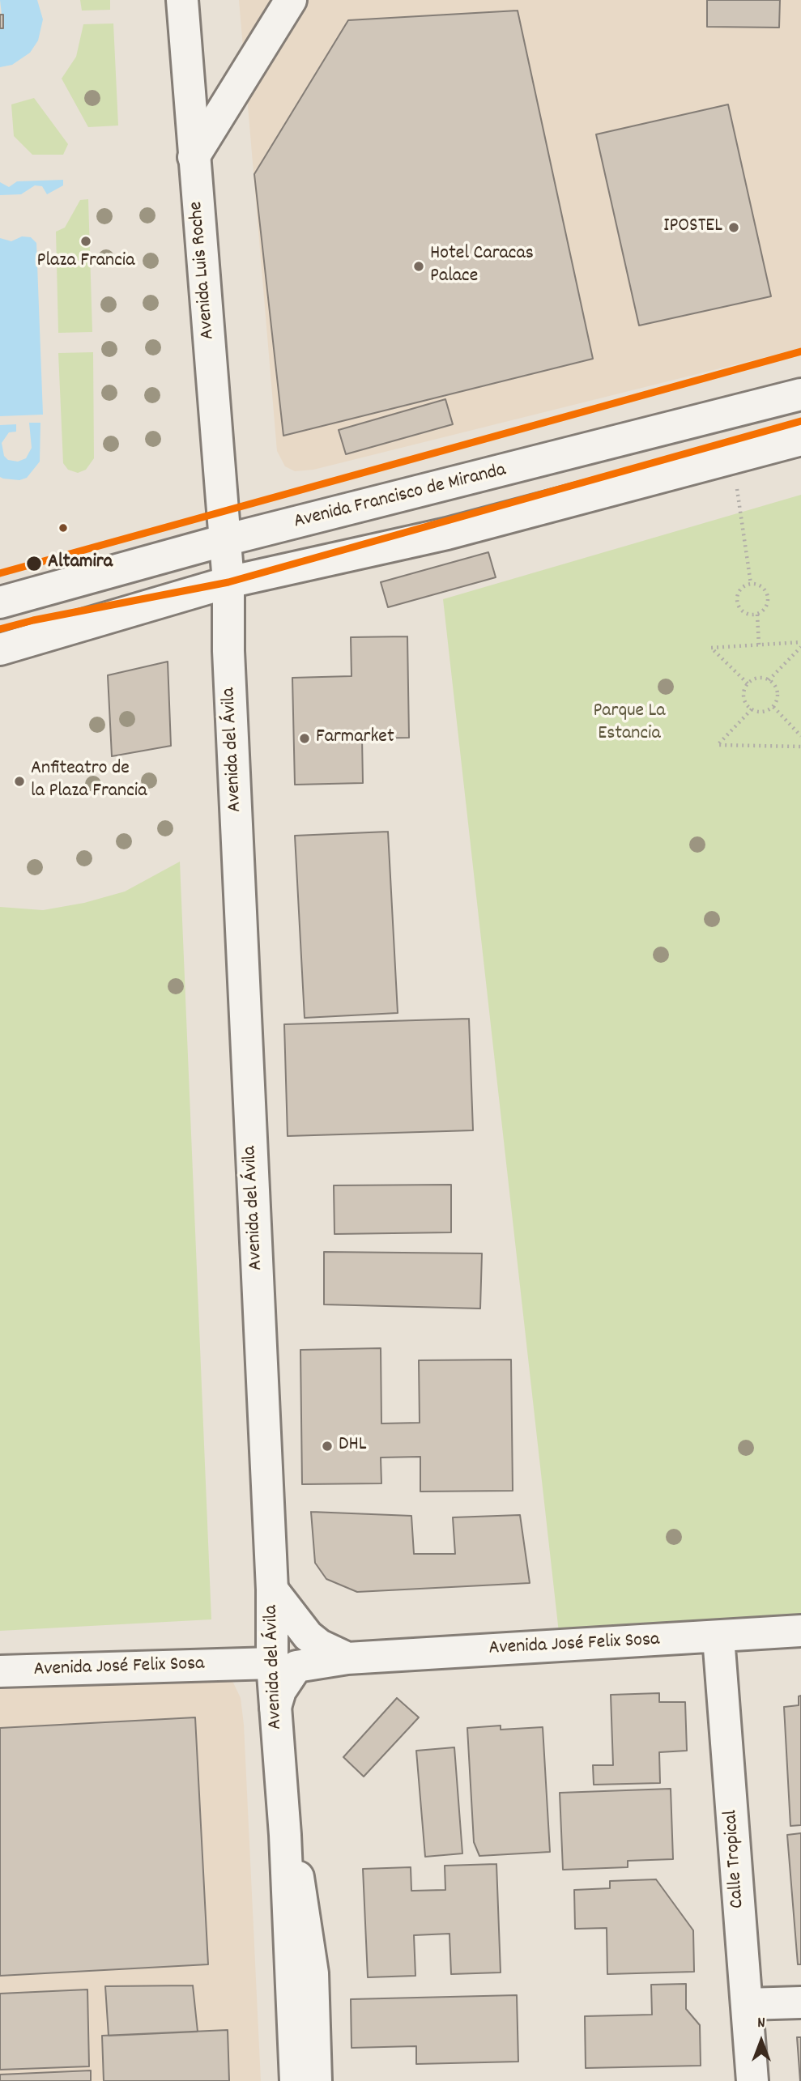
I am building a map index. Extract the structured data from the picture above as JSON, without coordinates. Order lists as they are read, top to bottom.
{
  "streets": {
    "main road": [
      "Avenida Luis Roche",
      "Avenida Francisco de Miranda",
      "Avenida del Ávila",
      "Avenida José Felix Sosa",
      "Calle Tropical"
    ]
  },
  "crossings": [
    ["Avenida Luis Roche", "Avenida Francisco de Miranda"],
    ["Avenida Luis Roche", "Avenida del Ávila"],
    ["Avenida del Ávila", "Avenida José Felix Sosa"],
    ["Avenida José Felix Sosa", "Calle Tropical"]
  ],
  "parks": ["Parque La Estancia"],
  "places": [
    "IPOSTEL",
    "Plaza Francia",
    "Hotel Caracas Palace",
    "Altamira",
    "Farmarket",
    "Anfiteatro de la Plaza Francia",
    "DHL"
  ],
  "north": "top"
}
